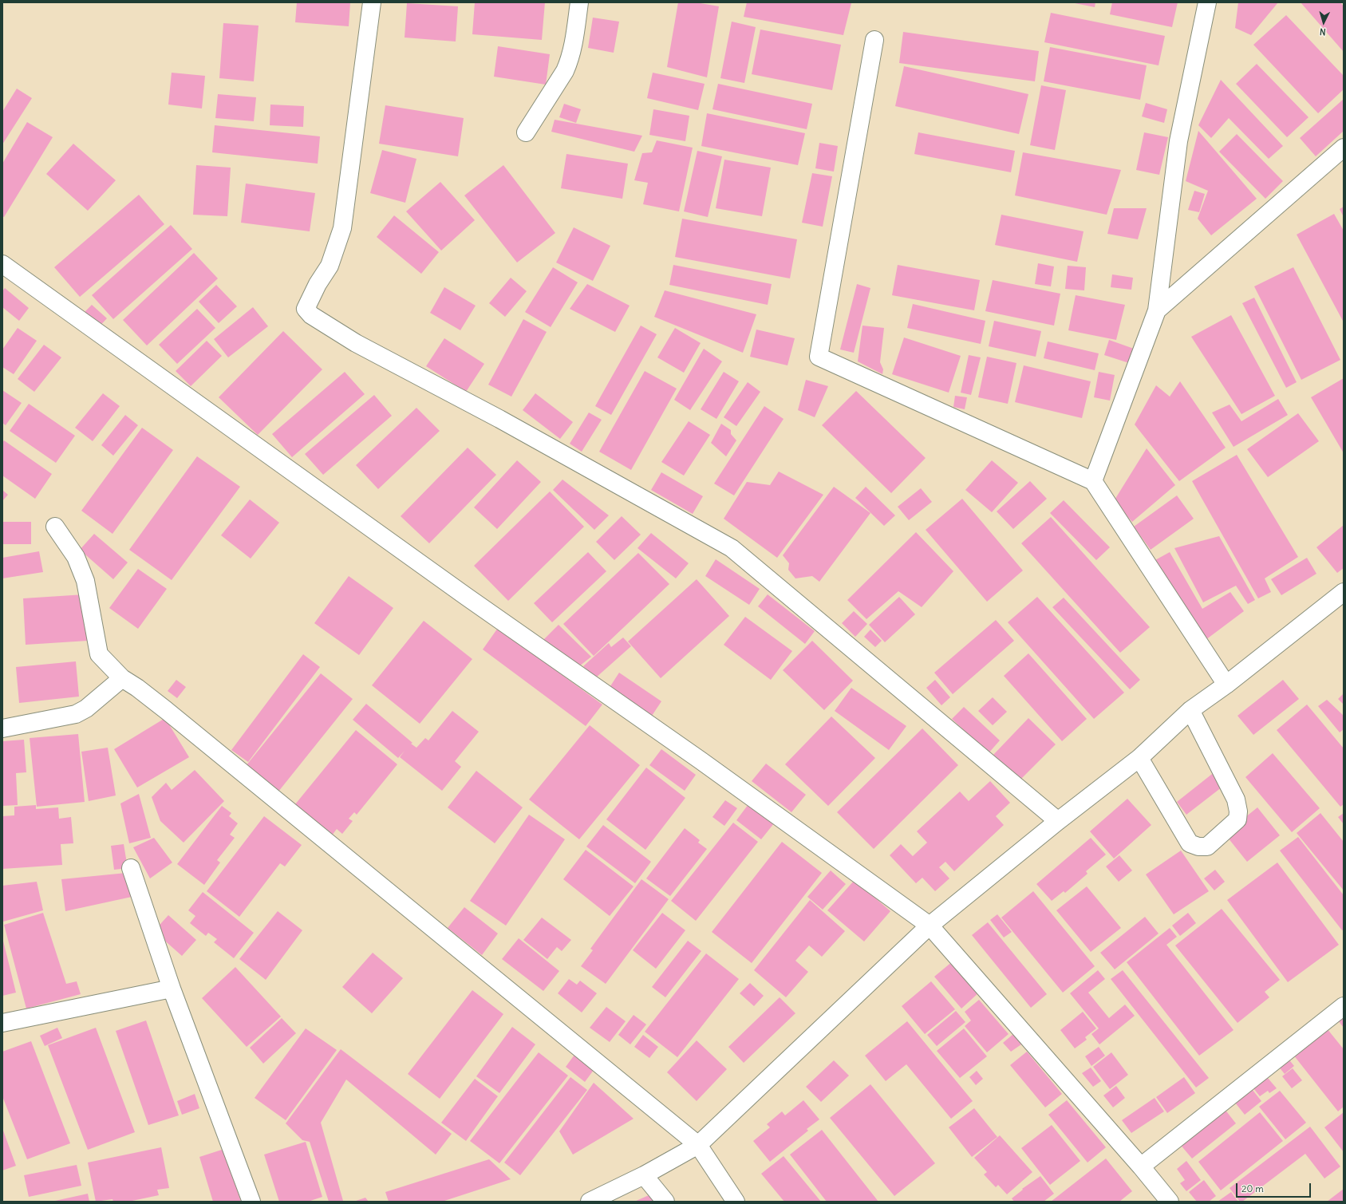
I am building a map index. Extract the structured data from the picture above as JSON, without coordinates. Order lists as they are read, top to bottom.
{
  "scale_bar": "20 m",
  "north": "bottom"
}
